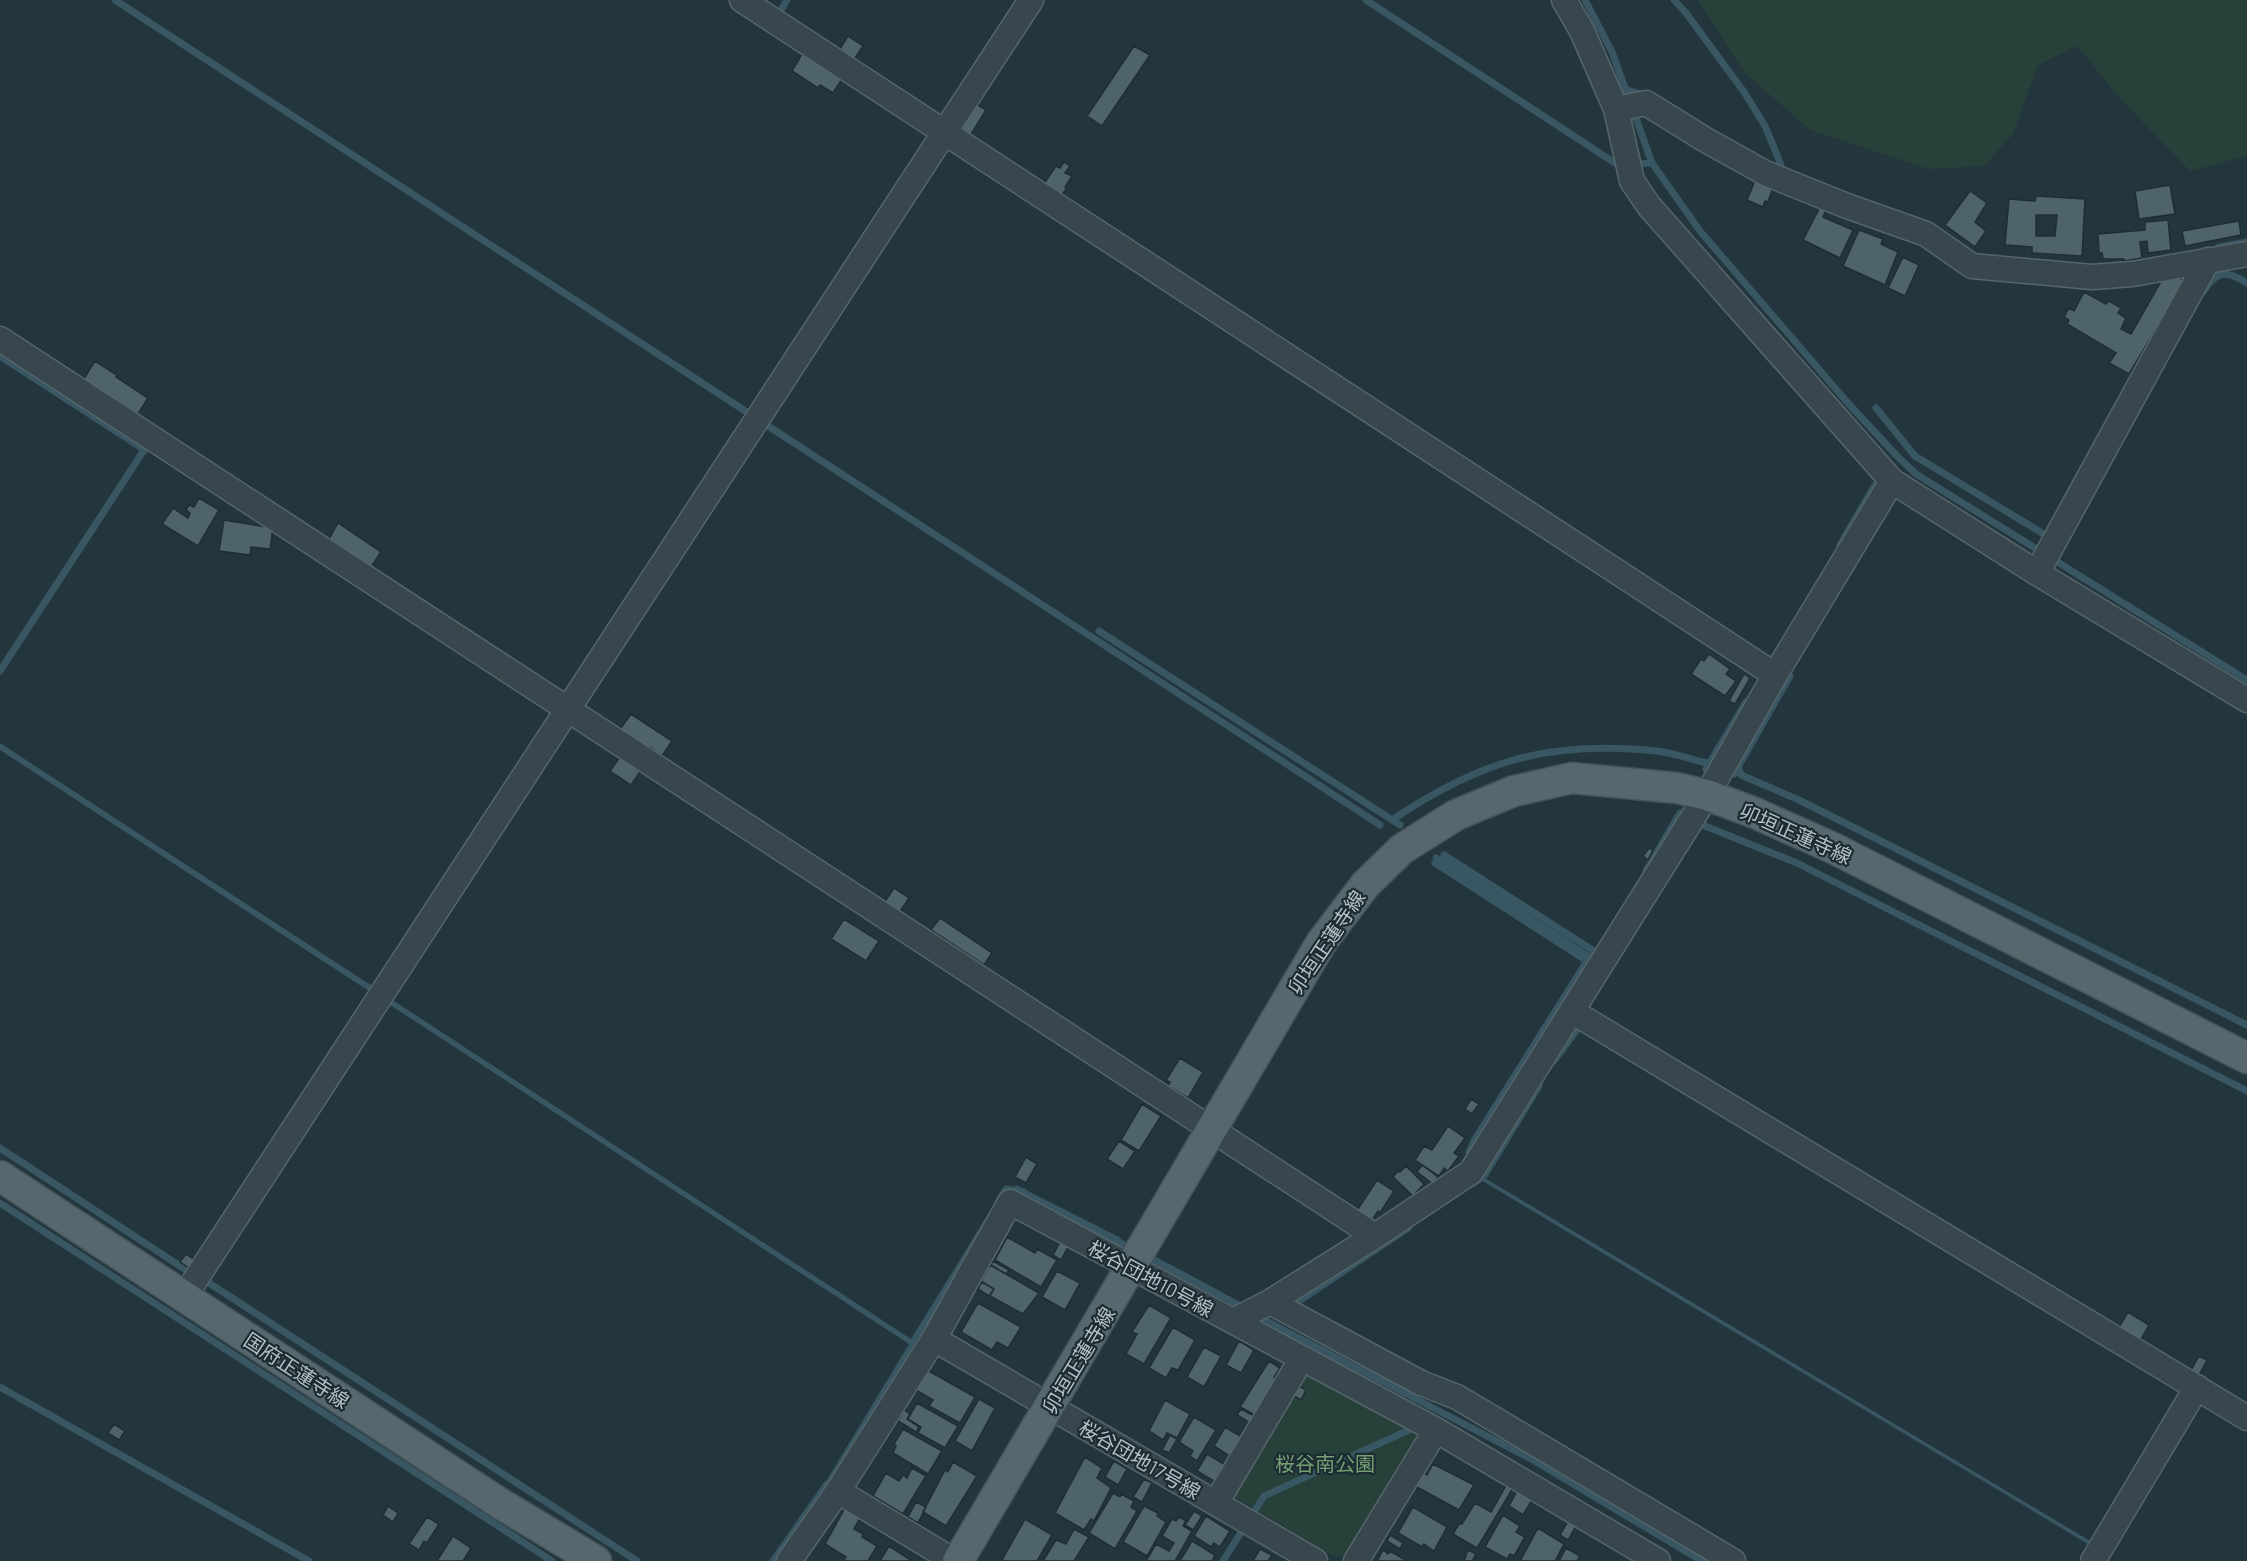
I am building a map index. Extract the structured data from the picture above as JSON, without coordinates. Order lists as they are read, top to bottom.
{
  "streets": {
    "main road": ["卯垣正蓮寺線", "国府正蓮寺線"],
    "street": ["桜谷団地10号線", "桜谷団地17号線"]
  },
  "crossings": [
    ["卯垣正蓮寺線", "桜谷団地10号線"],
    ["卯垣正蓮寺線", "桜谷団地17号線"],
    ["桜谷団地10号線", "桜谷団地17号線"]
  ],
  "parks": ["桜谷南公園"]
}
